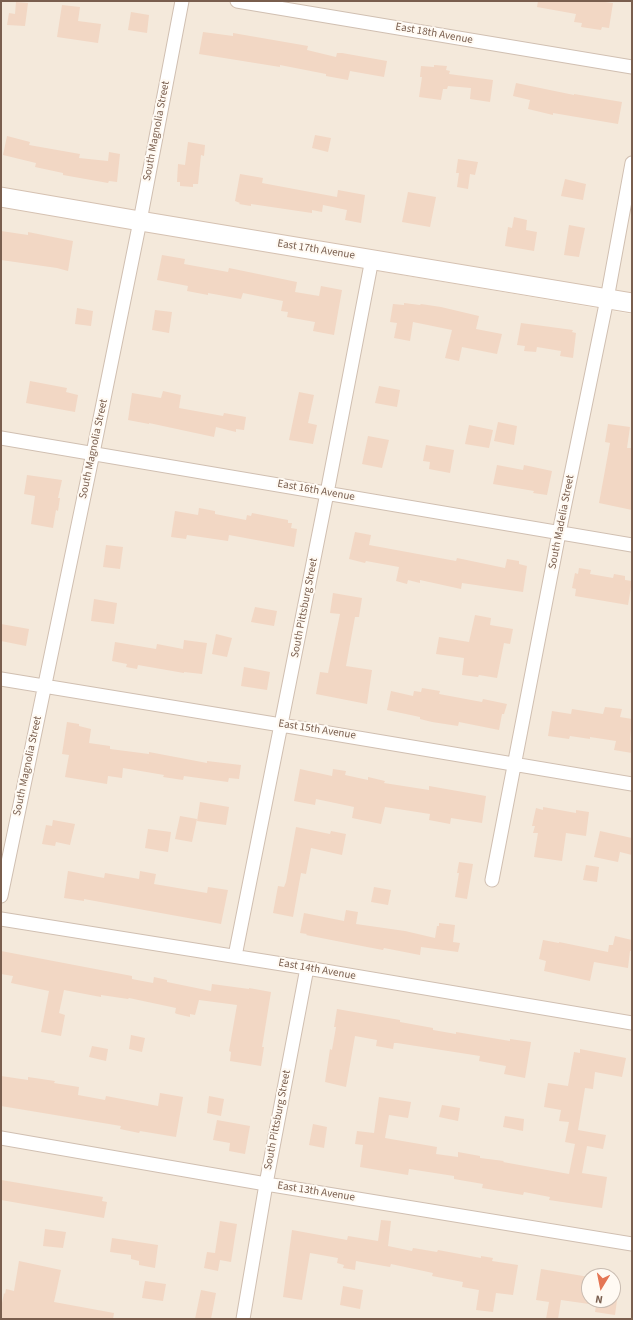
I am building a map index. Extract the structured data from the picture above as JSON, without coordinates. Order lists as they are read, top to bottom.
{
  "streets": {
    "street": [
      "East 18th Avenue",
      "South Magnolia Street",
      "East 17th Avenue",
      "East 16th Avenue",
      "South Madelia Street",
      "South Pittsburg Street",
      "East 15th Avenue",
      "East 14th Avenue",
      "East 13th Avenue"
    ]
  },
  "crossings": [
    ["South Magnolia Street", "East 17th Avenue"],
    ["South Magnolia Street", "East 16th Avenue"],
    ["South Magnolia Street", "East 15th Avenue"],
    ["East 17th Avenue", "South Madelia Street"],
    ["East 17th Avenue", "South Pittsburg Street"],
    ["East 16th Avenue", "South Madelia Street"],
    ["East 16th Avenue", "South Pittsburg Street"],
    ["South Madelia Street", "East 15th Avenue"],
    ["South Pittsburg Street", "East 15th Avenue"],
    ["South Pittsburg Street", "East 14th Avenue"],
    ["South Pittsburg Street", "East 13th Avenue"]
  ],
  "north": "bottom"
}
